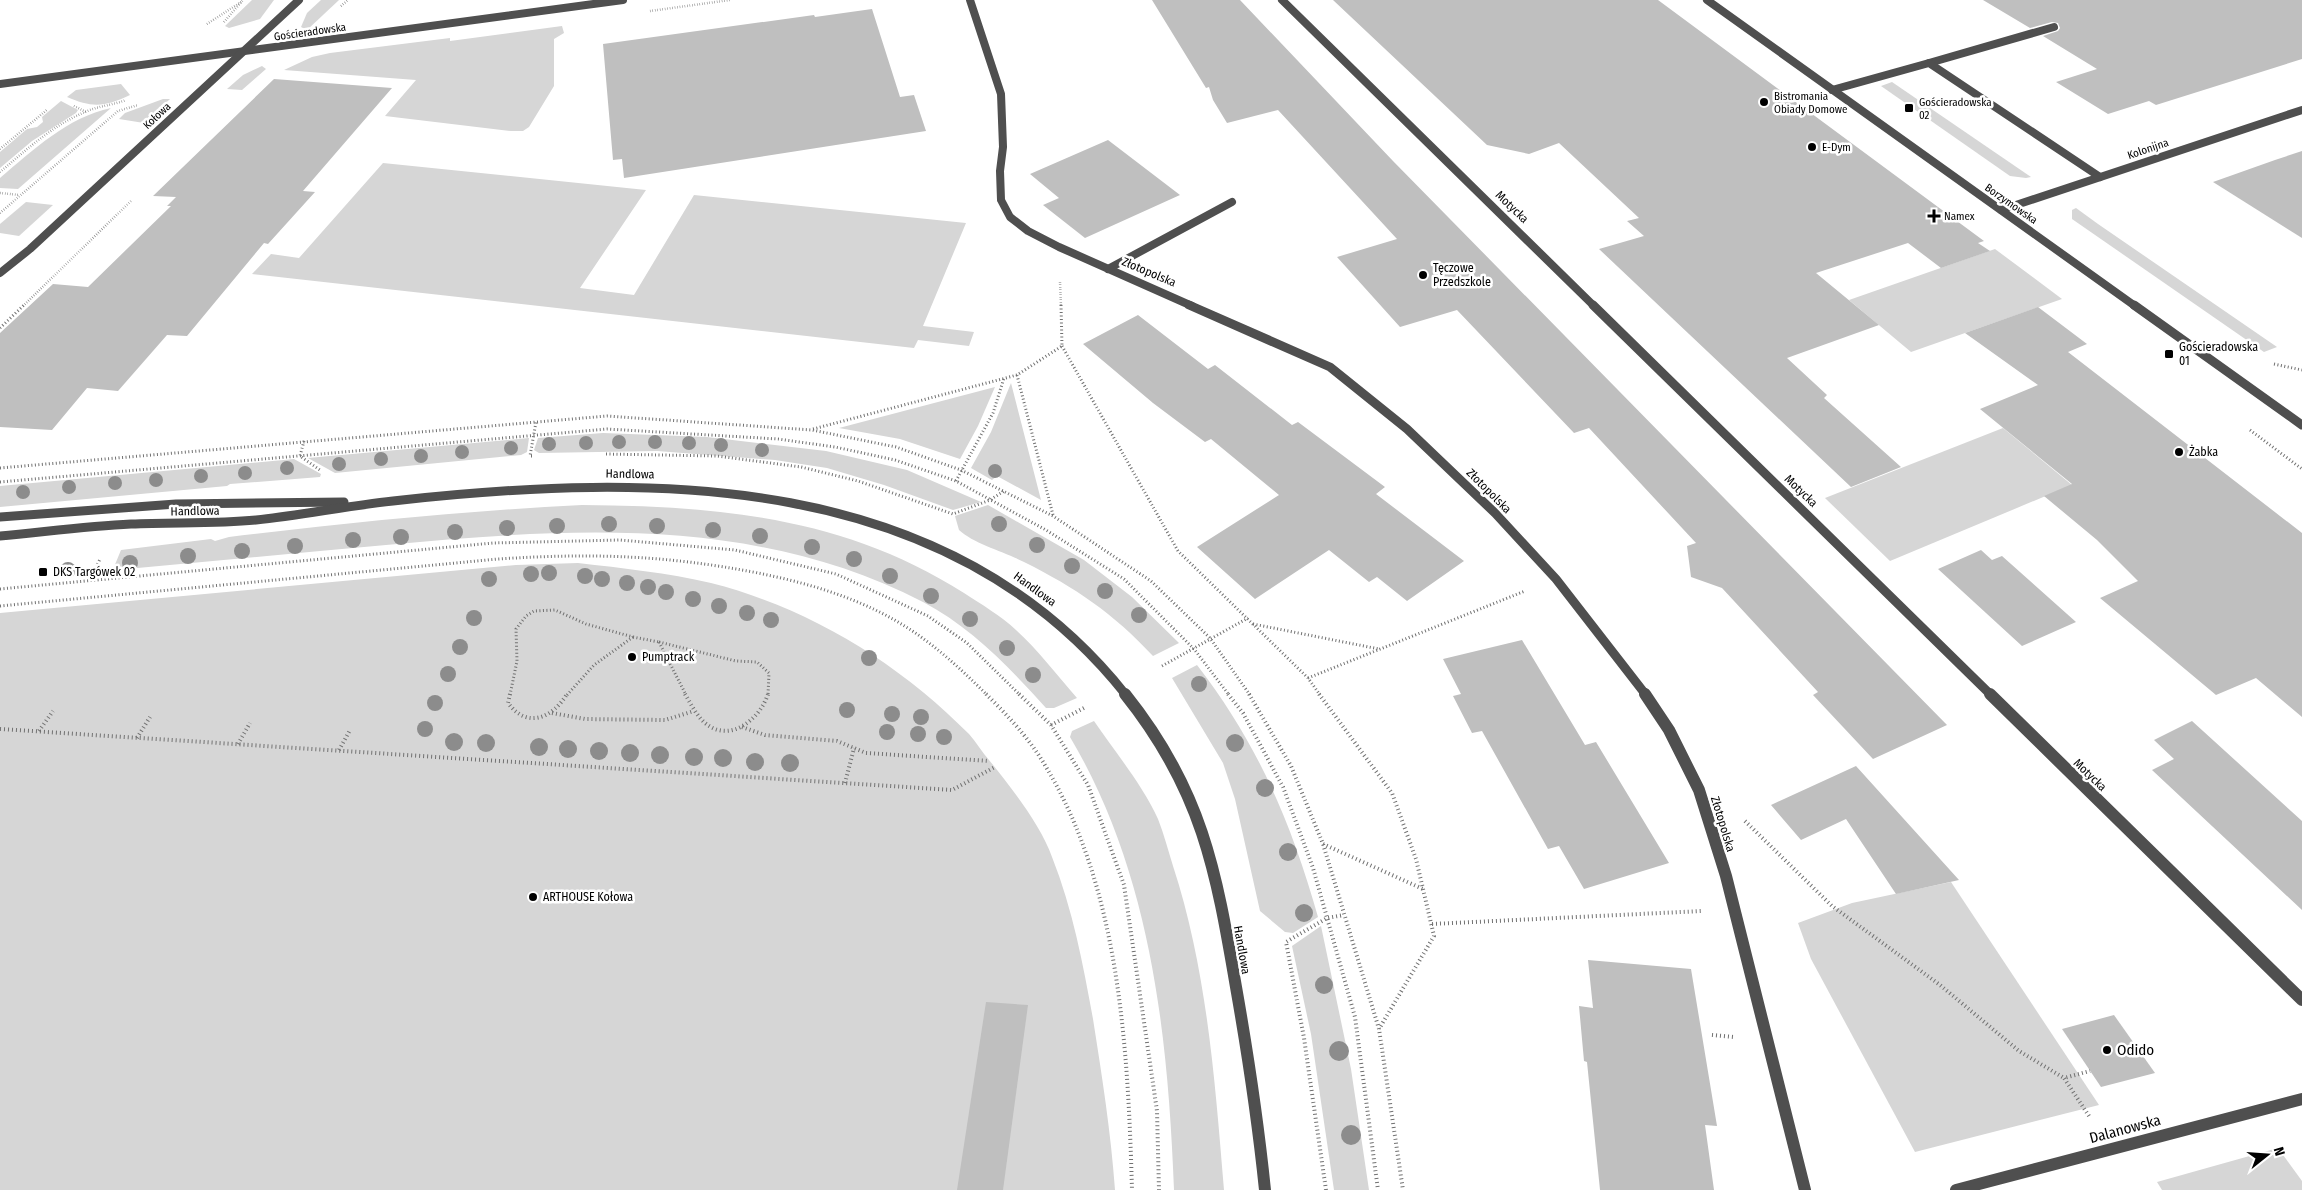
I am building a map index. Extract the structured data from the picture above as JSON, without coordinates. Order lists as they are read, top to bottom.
{
  "streets": {
    "street": [
      "Gościeradowska",
      "Kołowa",
      "Kolonijna",
      "Borzymowska",
      "Motycka",
      "Złotopolska",
      "Handlowa",
      "Dalanowska"
    ]
  },
  "crossings": [
    ["Gościeradowska", "Kołowa"],
    ["Kolonijna", "Borzymowska"]
  ],
  "places": {
    "other": [
      "Bistromania Obiady Domowe",
      "E-Dym",
      "Tęczowe Przedszkole",
      "Żabka",
      "Pumptrack",
      "ARTHOUSE Kołowa",
      "Odido"
    ],
    "transit": ["Gościeradowska 02", "Gościeradowska 01", "DKS Targówek 02"],
    "health": ["Namex"]
  },
  "north": "right"
}
